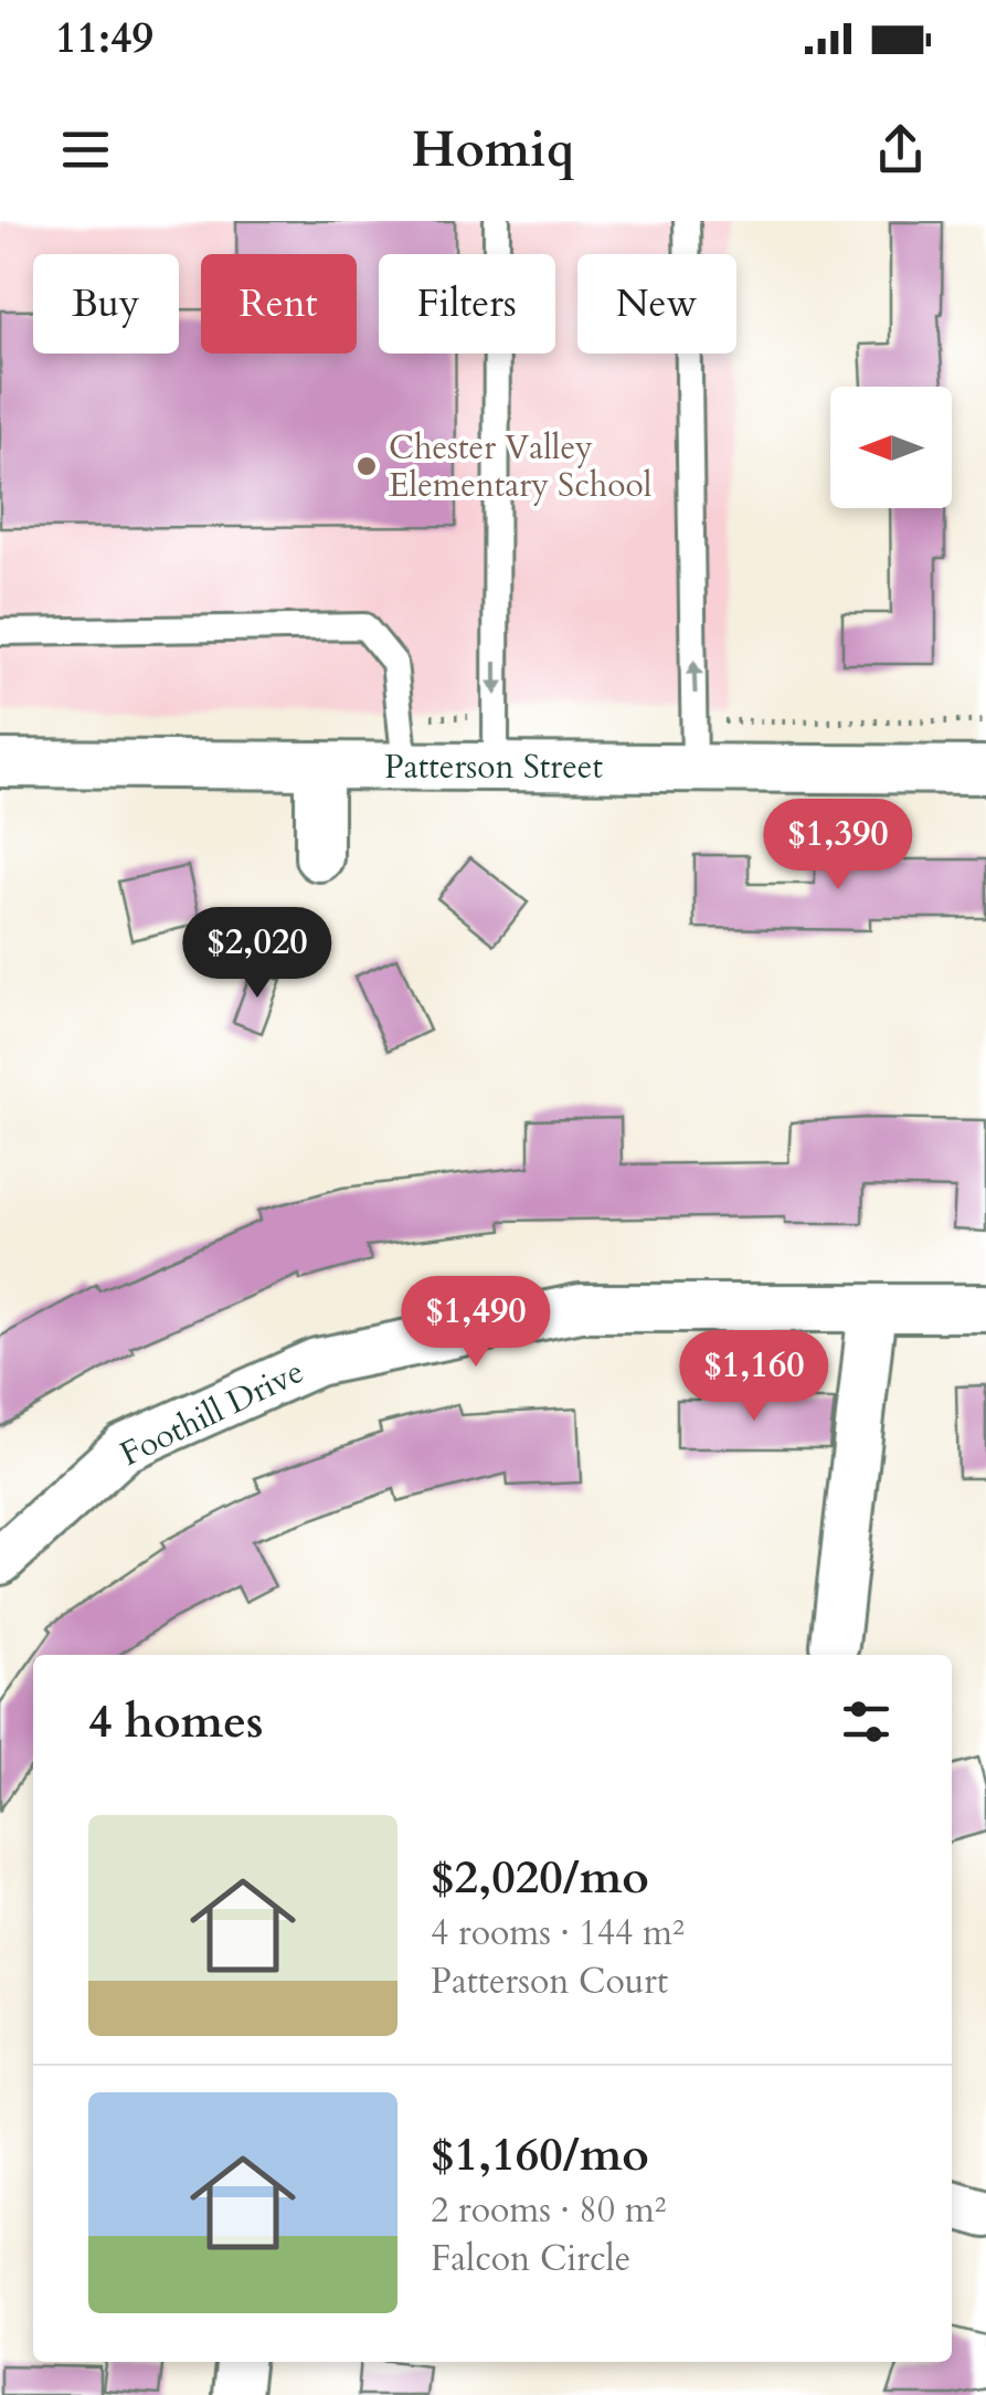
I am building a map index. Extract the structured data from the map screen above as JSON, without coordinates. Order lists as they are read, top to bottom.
{
  "streets": {
    "street": ["Patterson Street", "Foothill Drive"]
  },
  "places": ["Chester Valley Elementary School"],
  "north": "left",
  "page": {
    "status": "11:49",
    "header": "Homiq",
    "chip": [
      "Buy",
      "Rent",
      "Filters",
      "New"
    ],
    "price": [
      "$1,390",
      "$2,020",
      "$1,490",
      "$1,160"
    ],
    "heading": "4 homes",
    "list": [
      {
        "name": "$2,020/mo",
        "note": "4 rooms · 144 m² · Patterson Court"
      },
      {
        "name": "$1,160/mo",
        "note": "2 rooms · 80 m² · Falcon Circle"
      }
    ]
  }
}
